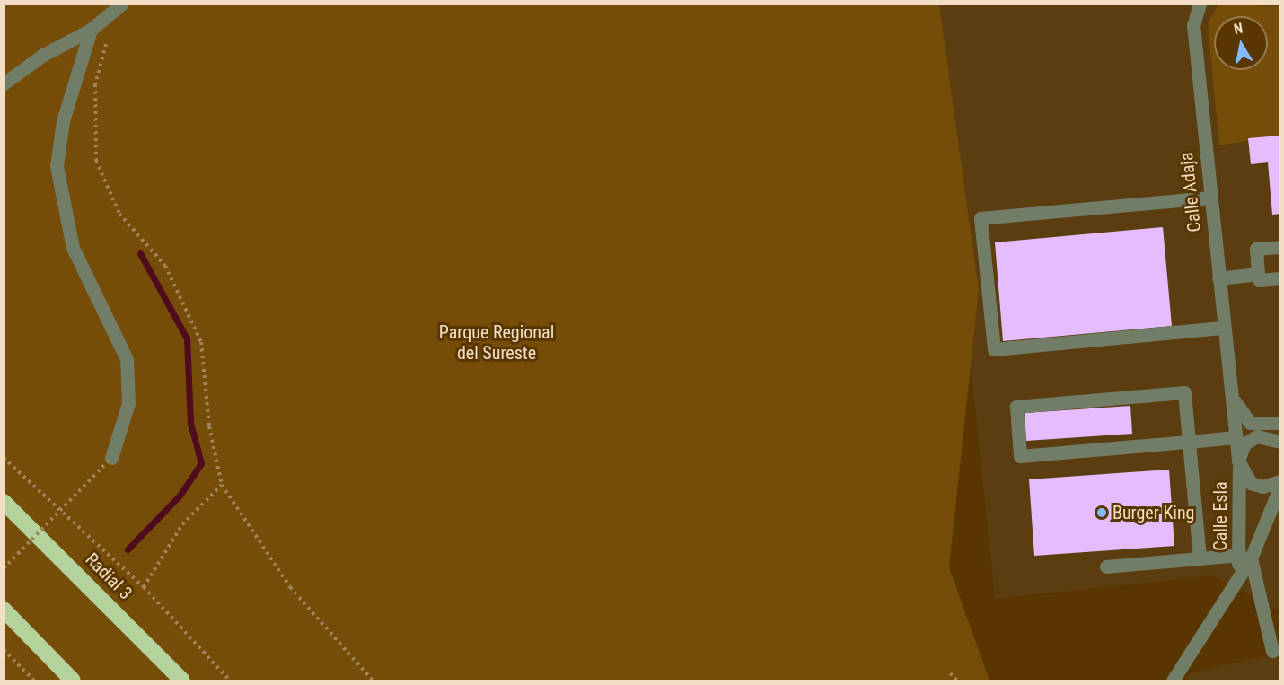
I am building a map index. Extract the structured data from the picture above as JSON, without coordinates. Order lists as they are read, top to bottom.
{
  "streets": {
    "highway": ["Radial 3"],
    "street": ["Calle Adaja", "Calle Esla"]
  },
  "crossings": [
    ["Calle Adaja", "Calle Esla"]
  ],
  "parks": ["Parque Regional del Sureste"],
  "places": ["Burger King"],
  "north": "top"
}
